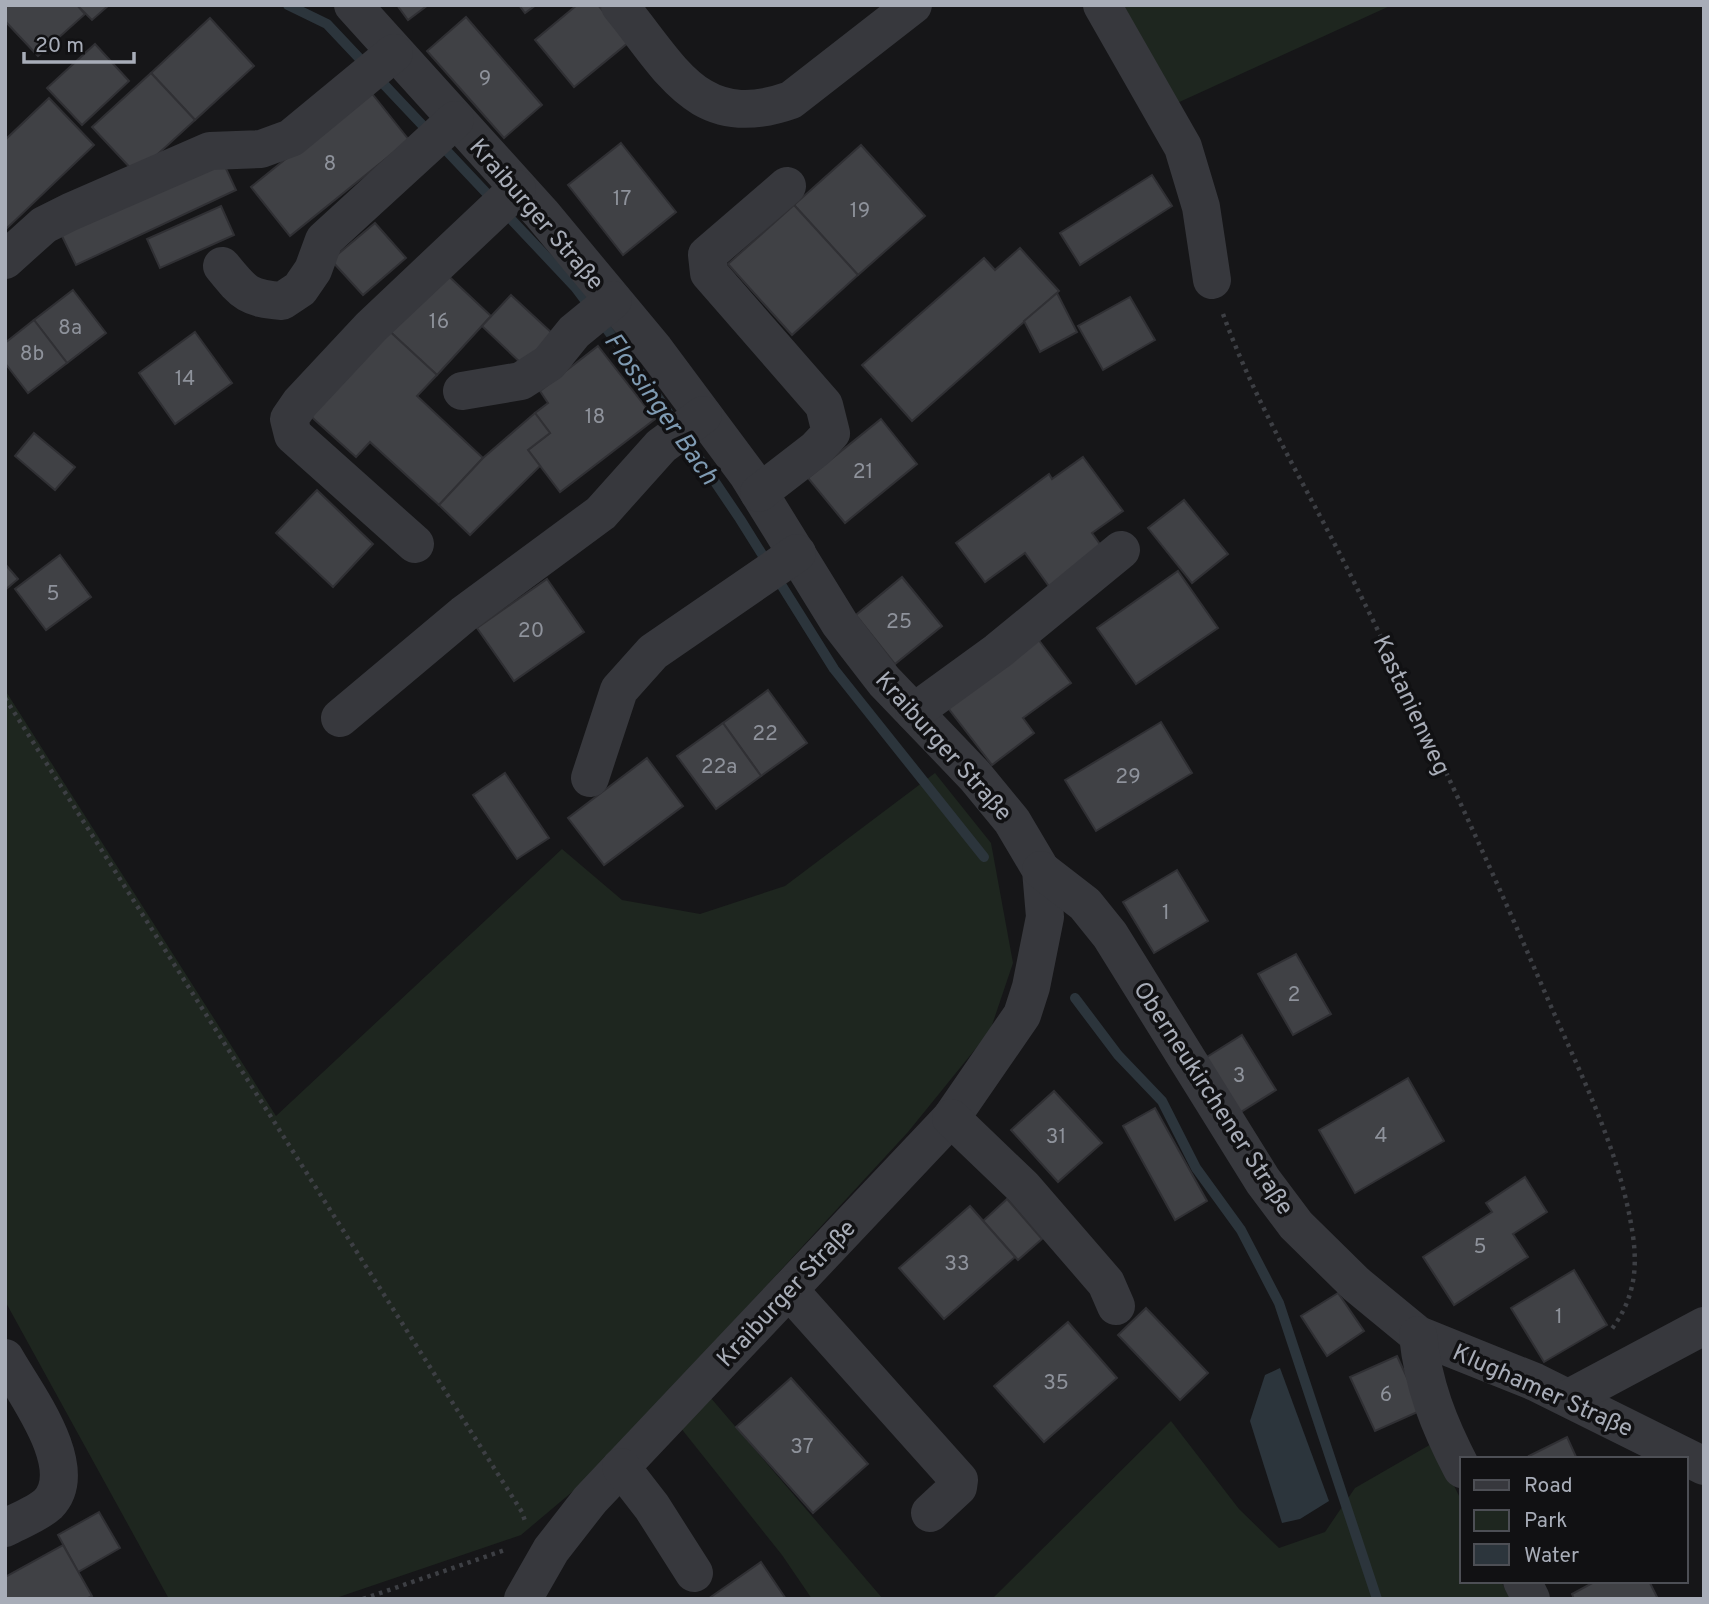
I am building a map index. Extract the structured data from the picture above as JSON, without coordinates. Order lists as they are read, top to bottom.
{
  "streets": {
    "street": ["Kraiburger Straße", "Oberneukirchener Straße", "Klughamer Straße"],
    "path": ["Kastanienweg"]
  },
  "crossings": [
    ["Kraiburger Straße", "Oberneukirchener Straße"],
    ["Oberneukirchener Straße", "Klughamer Straße"]
  ],
  "water": ["Flossinger Bach"],
  "house_numbers": [
    "9",
    "8",
    "17",
    "19",
    "16",
    "8a",
    "8b",
    "14",
    "18",
    "21",
    "5",
    "25",
    "20",
    "22",
    "22a",
    "29",
    "1",
    "2",
    "3",
    "4",
    "31",
    "5",
    "33",
    "1",
    "35",
    "6",
    "37"
  ],
  "legend": ["Road", "Park", "Water"],
  "scale_bar": "20 m"
}
